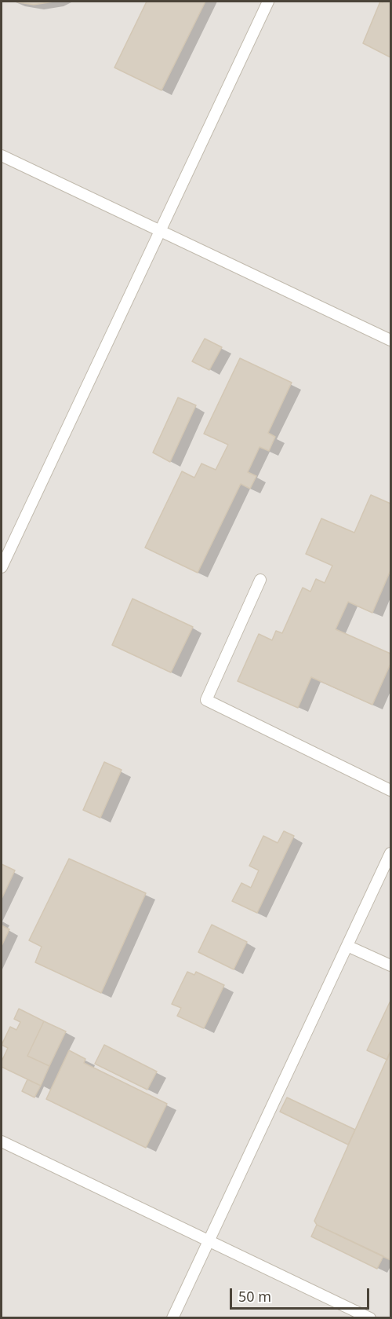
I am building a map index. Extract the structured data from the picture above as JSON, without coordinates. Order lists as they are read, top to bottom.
{
  "scale_bar": "50 m"
}
